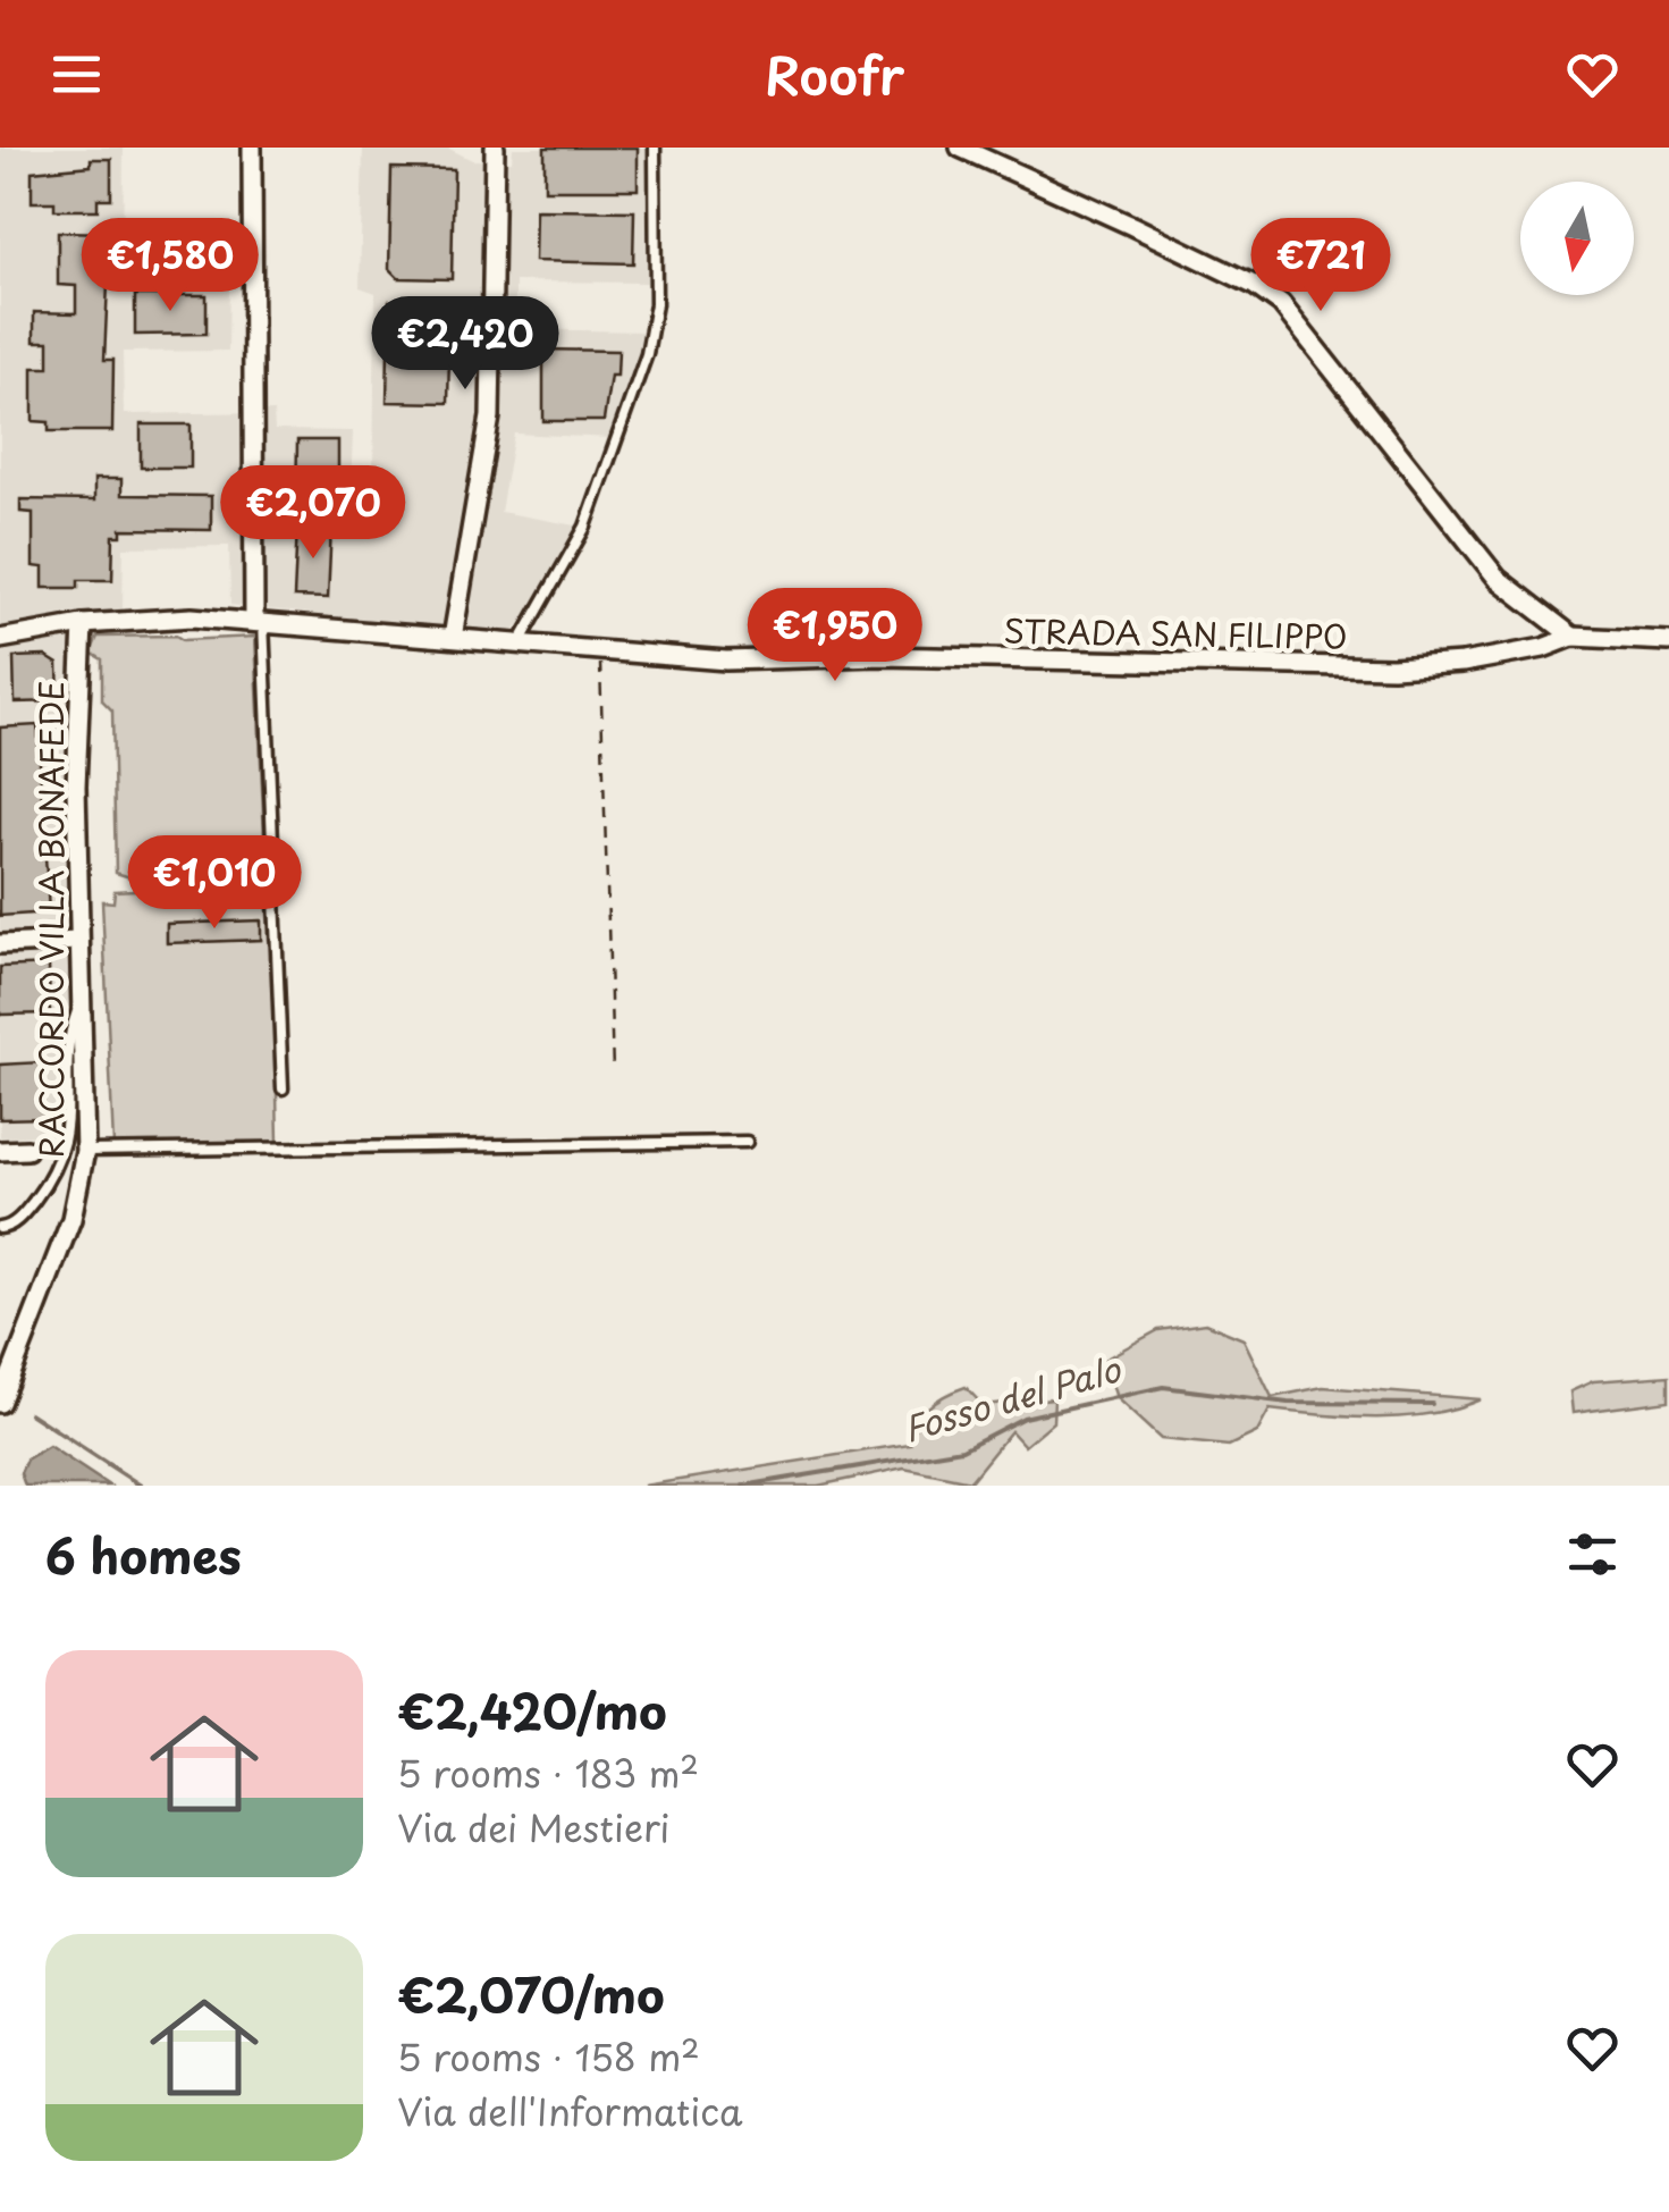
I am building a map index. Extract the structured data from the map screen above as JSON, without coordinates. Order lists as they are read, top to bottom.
{
  "streets": {
    "street": ["STRADA SAN FILIPPO", "RACCORDO VILLA BONAFEDE"]
  },
  "crossings": [
    ["STRADA SAN FILIPPO", "RACCORDO VILLA BONAFEDE"]
  ],
  "water": ["Fosso del Palo"],
  "north": "bottom",
  "page": {
    "header": "Roofr",
    "price": [
      "€1,580",
      "€721",
      "€2,420",
      "€2,070",
      "€1,950",
      "€1,010"
    ],
    "heading": "6 homes",
    "list": [
      {
        "name": "€2,420/mo",
        "note": "5 rooms · 183 m² · Via dei Mestieri"
      },
      {
        "name": "€2,070/mo",
        "note": "5 rooms · 158 m² · Via dell'Informatica"
      }
    ]
  }
}
